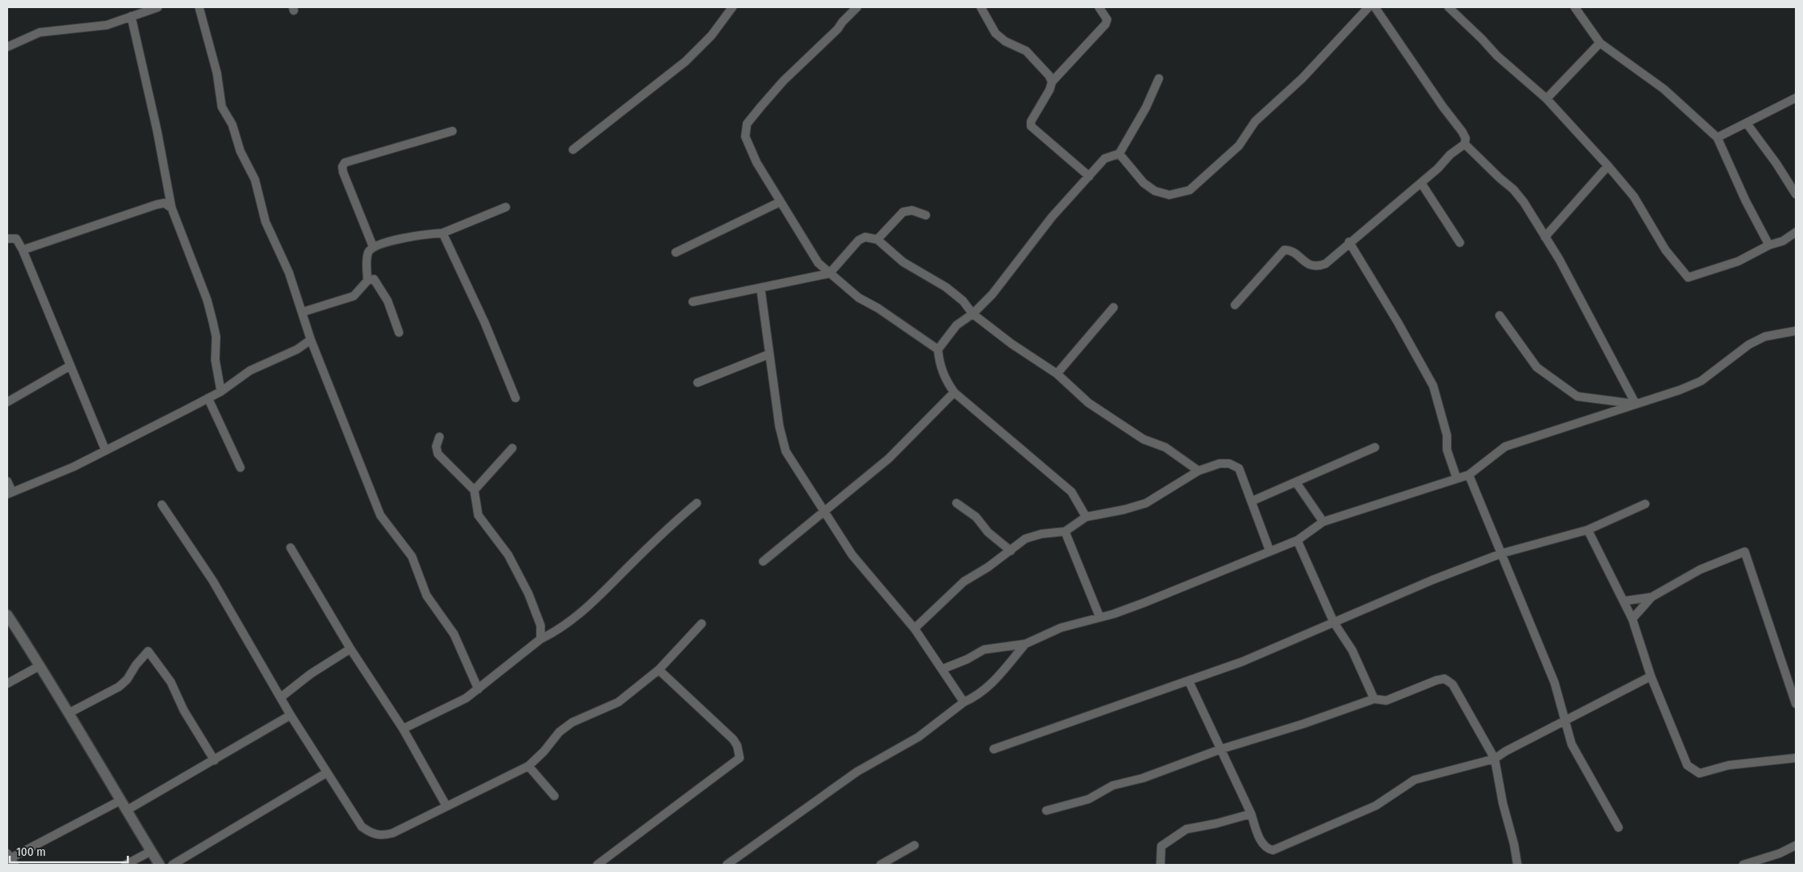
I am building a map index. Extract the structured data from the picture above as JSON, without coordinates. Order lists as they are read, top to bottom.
{
  "scale_bar": "100 m"
}
